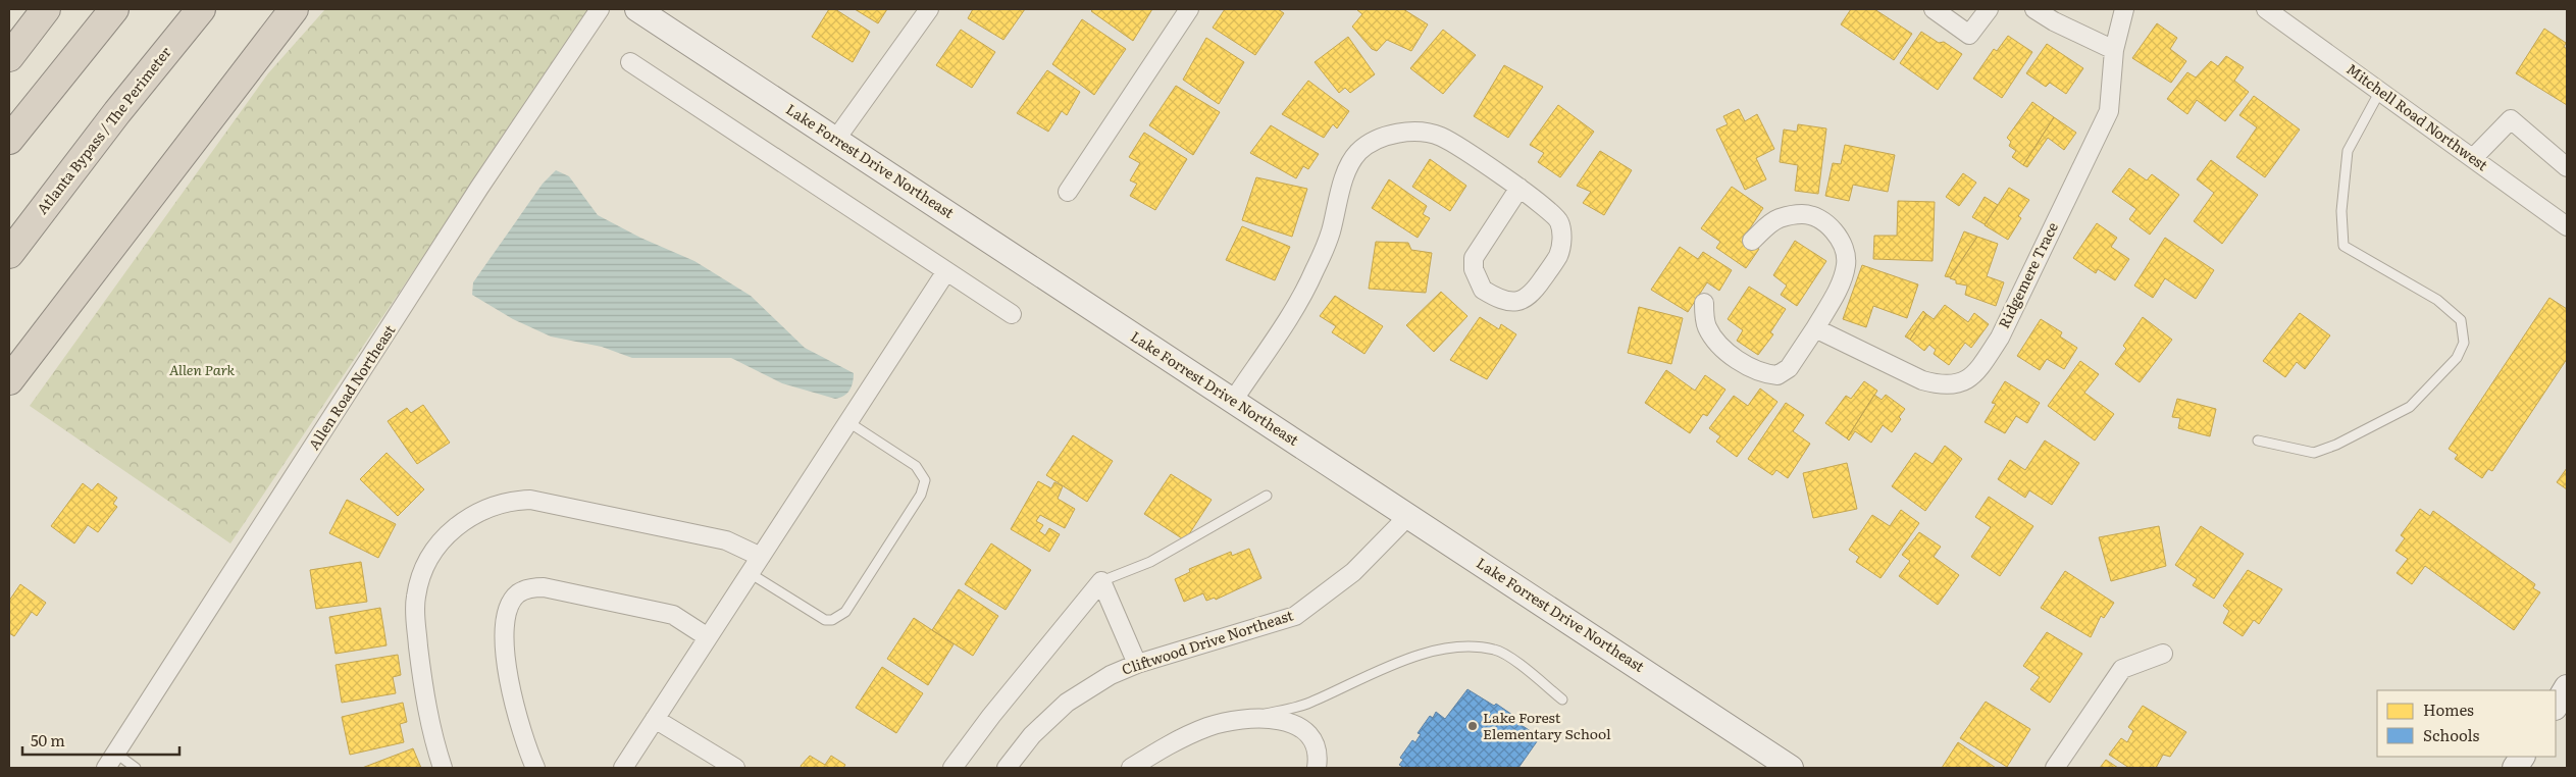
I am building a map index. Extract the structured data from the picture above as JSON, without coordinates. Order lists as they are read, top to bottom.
{
  "streets": {
    "highway": ["Atlanta Bypass / The Perimeter"],
    "street": [
      "Mitchell Road Northwest",
      "Lake Forrest Drive Northeast",
      "Ridgemere Trace",
      "Allen Road Northeast",
      "Cliftwood Drive Northeast"
    ]
  },
  "crossings": [
    ["Lake Forrest Drive Northeast", "Cliftwood Drive Northeast"]
  ],
  "parks": ["Allen Park"],
  "places": ["Lake Forest Elementary School"],
  "legend": ["Homes", "Schools"],
  "scale_bar": "50 m"
}
